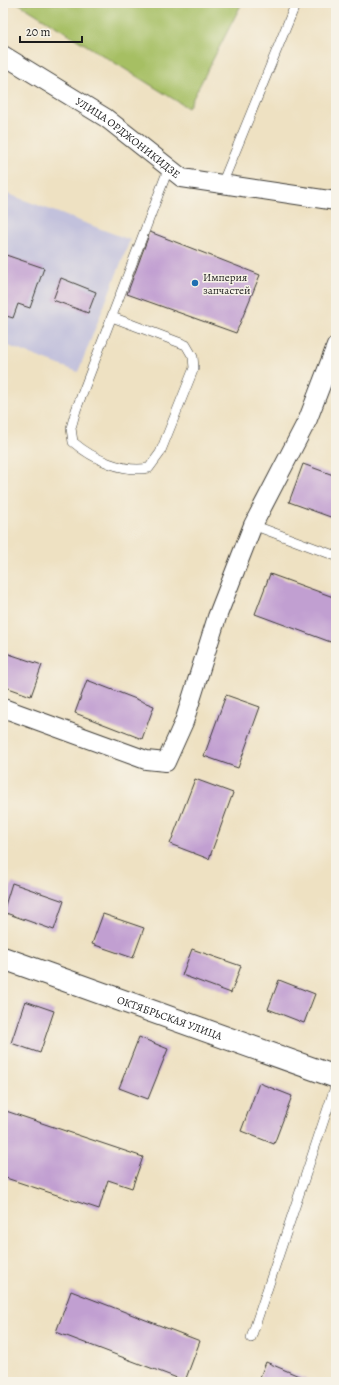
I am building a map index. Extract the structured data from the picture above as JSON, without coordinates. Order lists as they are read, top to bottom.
{
  "streets": {
    "street": ["УЛИЦА ОРДЖОНИКИДЗЕ", "ОКТЯБРЬСКАЯ УЛИЦА"]
  },
  "places": ["Империя запчастей"],
  "scale_bar": "20 m"
}
